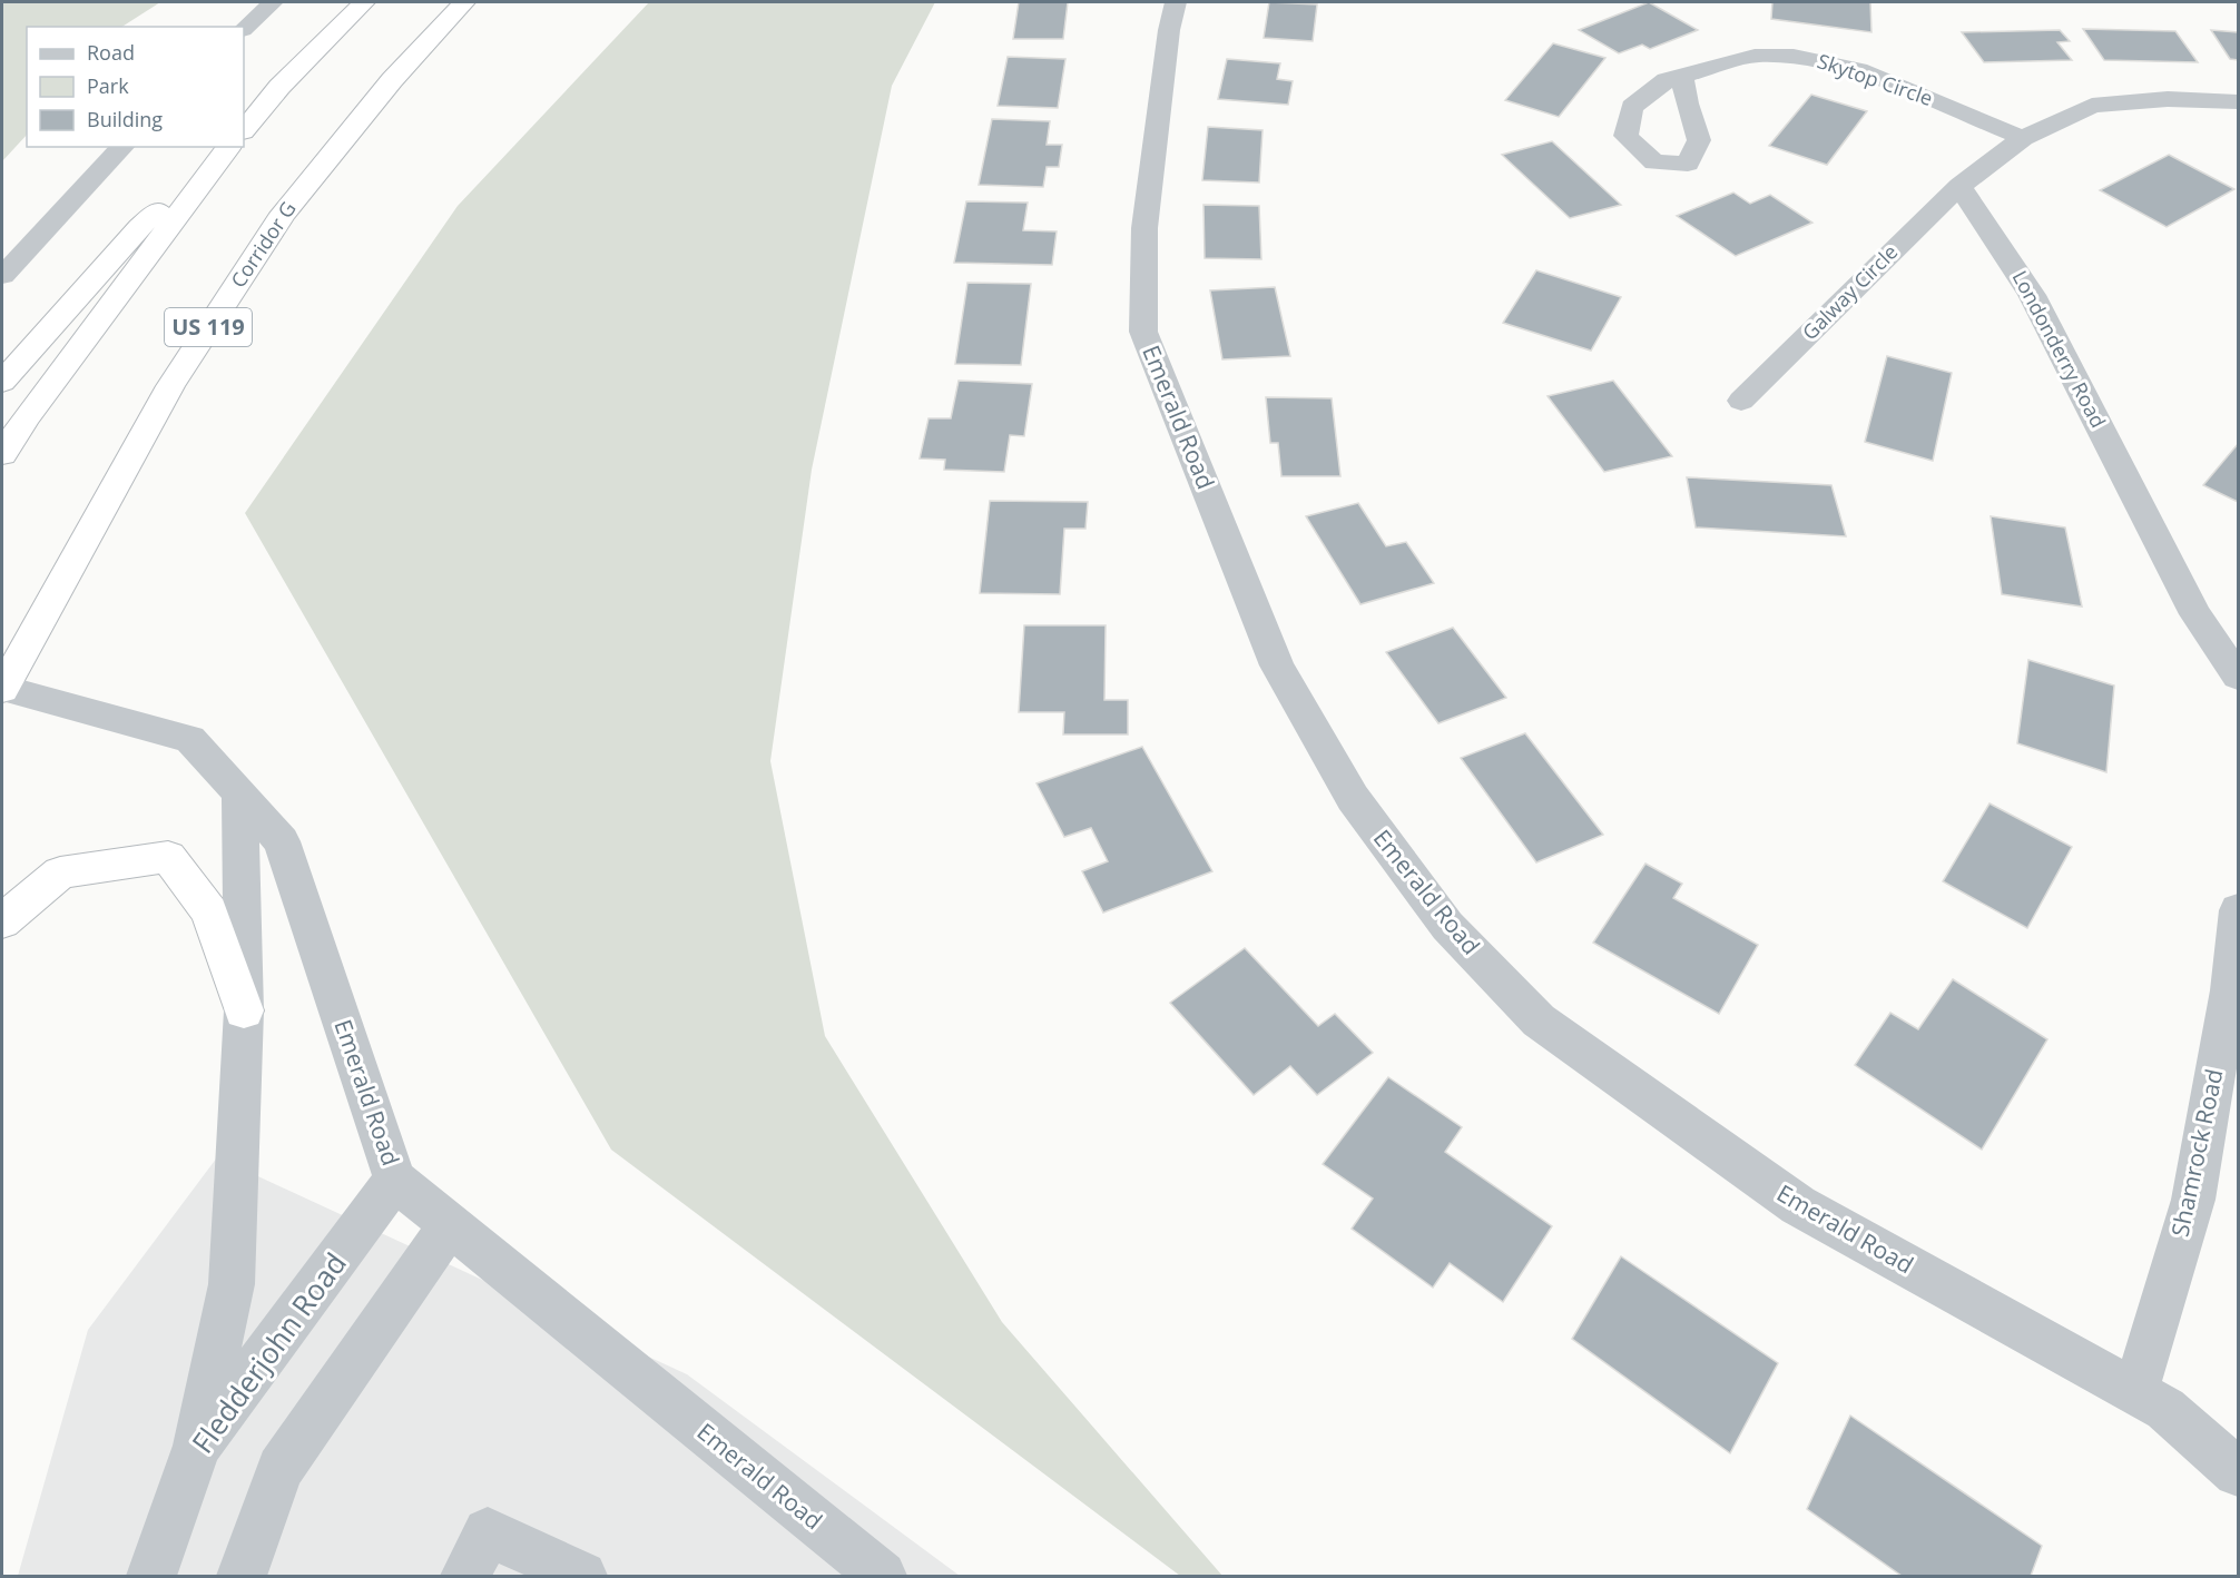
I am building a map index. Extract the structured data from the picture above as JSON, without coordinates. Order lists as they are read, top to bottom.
{
  "streets": {
    "highway": ["Corridor G", "US 119"],
    "street": [
      "Skytop Circle",
      "Galway Circle",
      "Londonderry Road",
      "Emerald Road",
      "Shamrock Road",
      "Fledderjohn Road"
    ]
  },
  "crossings": [
    ["Corridor G", "Emerald Road"],
    ["Galway Circle", "Londonderry Road"],
    ["Emerald Road", "Shamrock Road"],
    ["Emerald Road", "Fledderjohn Road"]
  ],
  "legend": ["Road", "Park", "Building"]
}
